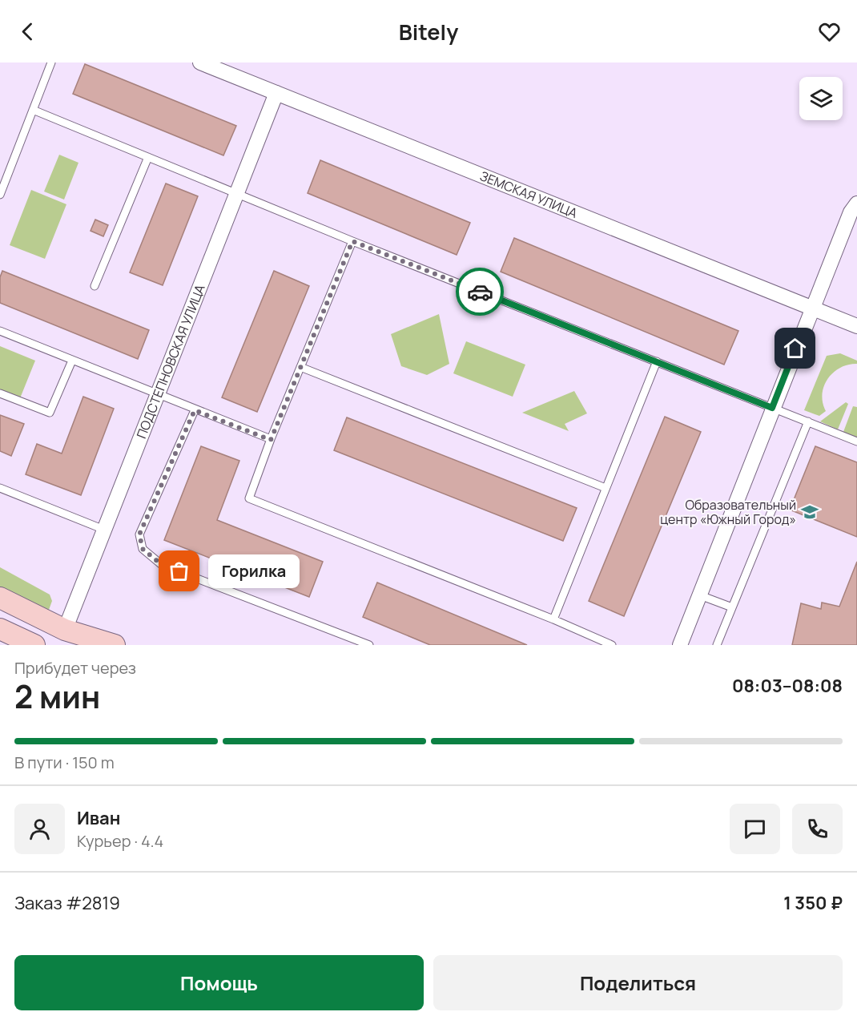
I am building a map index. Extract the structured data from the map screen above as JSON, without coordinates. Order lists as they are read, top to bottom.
{
  "streets": {
    "street": ["ЗЕМСКАЯ УЛИЦА", "ПОДСТЕПНОВСКАЯ УЛИЦА"]
  },
  "crossings": [
    ["ЗЕМСКАЯ УЛИЦА", "ПОДСТЕПНОВСКАЯ УЛИЦА"]
  ],
  "places": {
    "school or university": ["Образовательный центр «Южный Город»"],
    "other": ["Горилка"]
  },
  "page": {
    "header": "Bitely",
    "bubble": "Горилка",
    "heading": ["2 мин", "Прибудет через", "08:03–08:08"],
    "panel": [
      "Иван",
      "Курьер · 4.4",
      "Заказ #2819",
      "1 350 ₽"
    ],
    "bar": "В пути · 150 m",
    "buttons": ["Помощь", "Поделиться"]
  }
}
